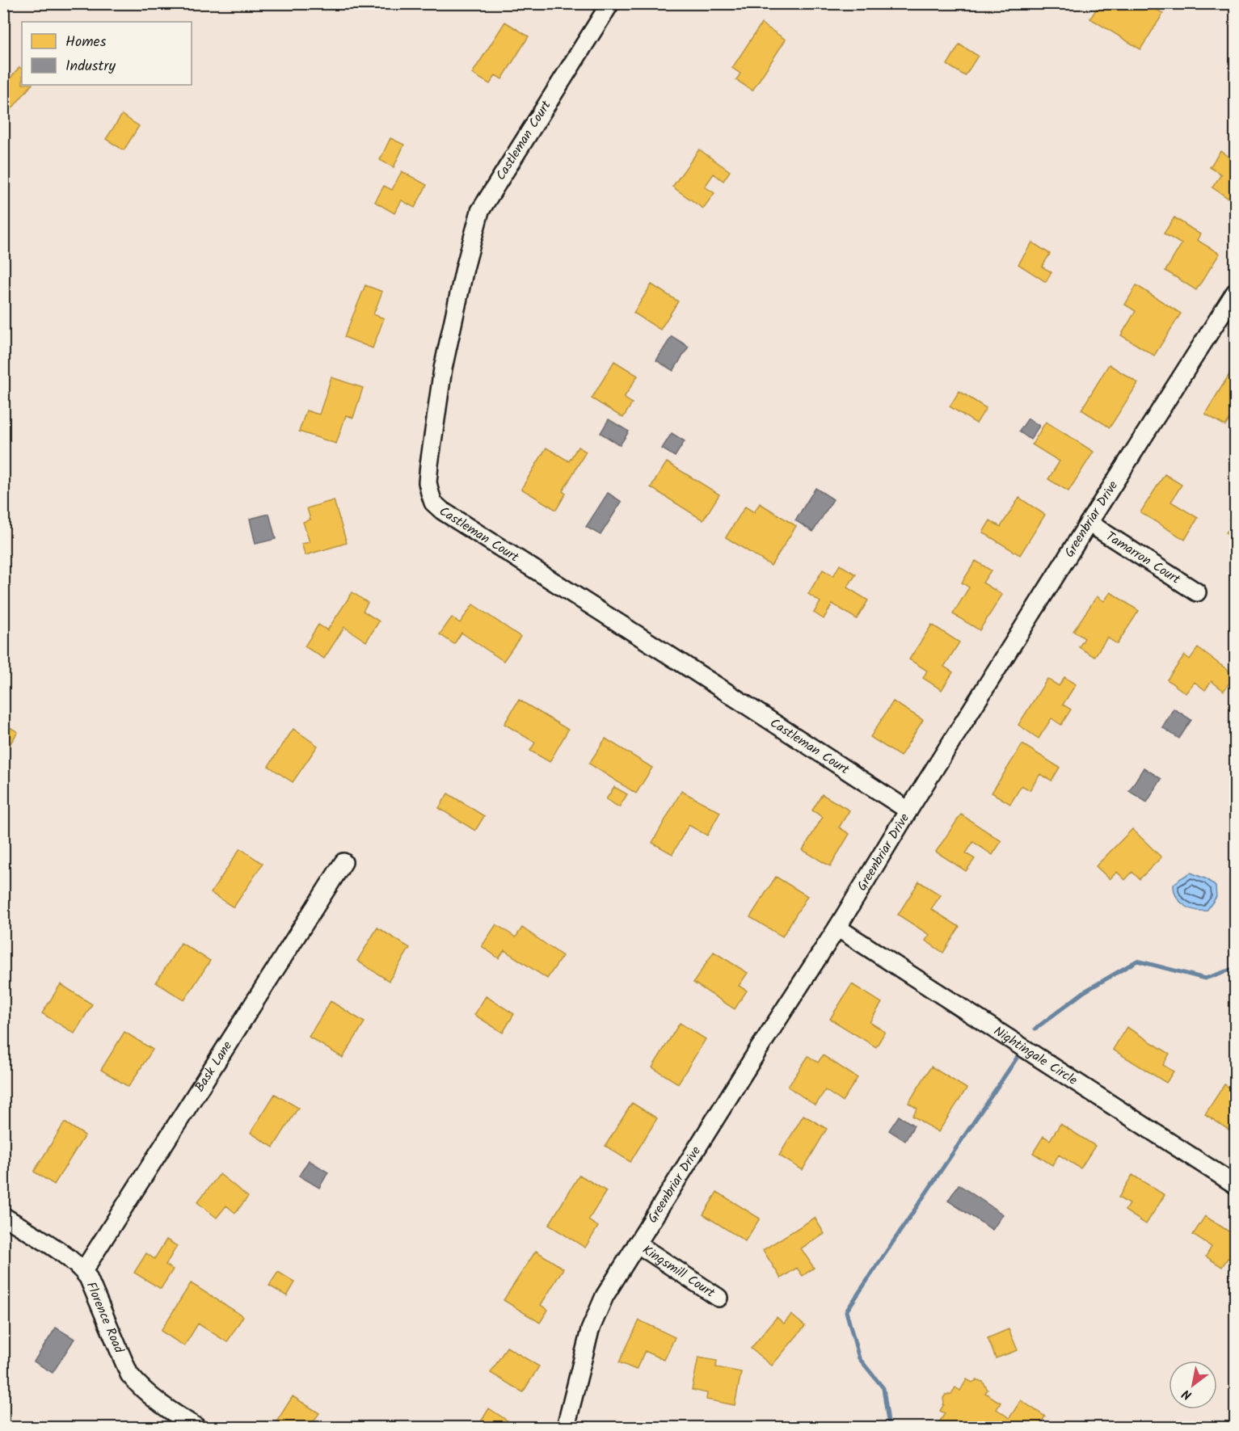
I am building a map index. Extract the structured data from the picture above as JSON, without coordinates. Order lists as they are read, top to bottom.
{
  "streets": {
    "street": [
      "Castleman Court",
      "Greenbriar Drive",
      "Tamarron Court",
      "Nightingale Circle",
      "Bask Lane",
      "Kingsmill Court",
      "Florence Road"
    ]
  },
  "crossings": [
    ["Castleman Court", "Greenbriar Drive"],
    ["Greenbriar Drive", "Tamarron Court"],
    ["Greenbriar Drive", "Nightingale Circle"],
    ["Greenbriar Drive", "Kingsmill Court"],
    ["Bask Lane", "Florence Road"]
  ],
  "legend": ["Homes", "Industry"],
  "north": "bottom left"
}
